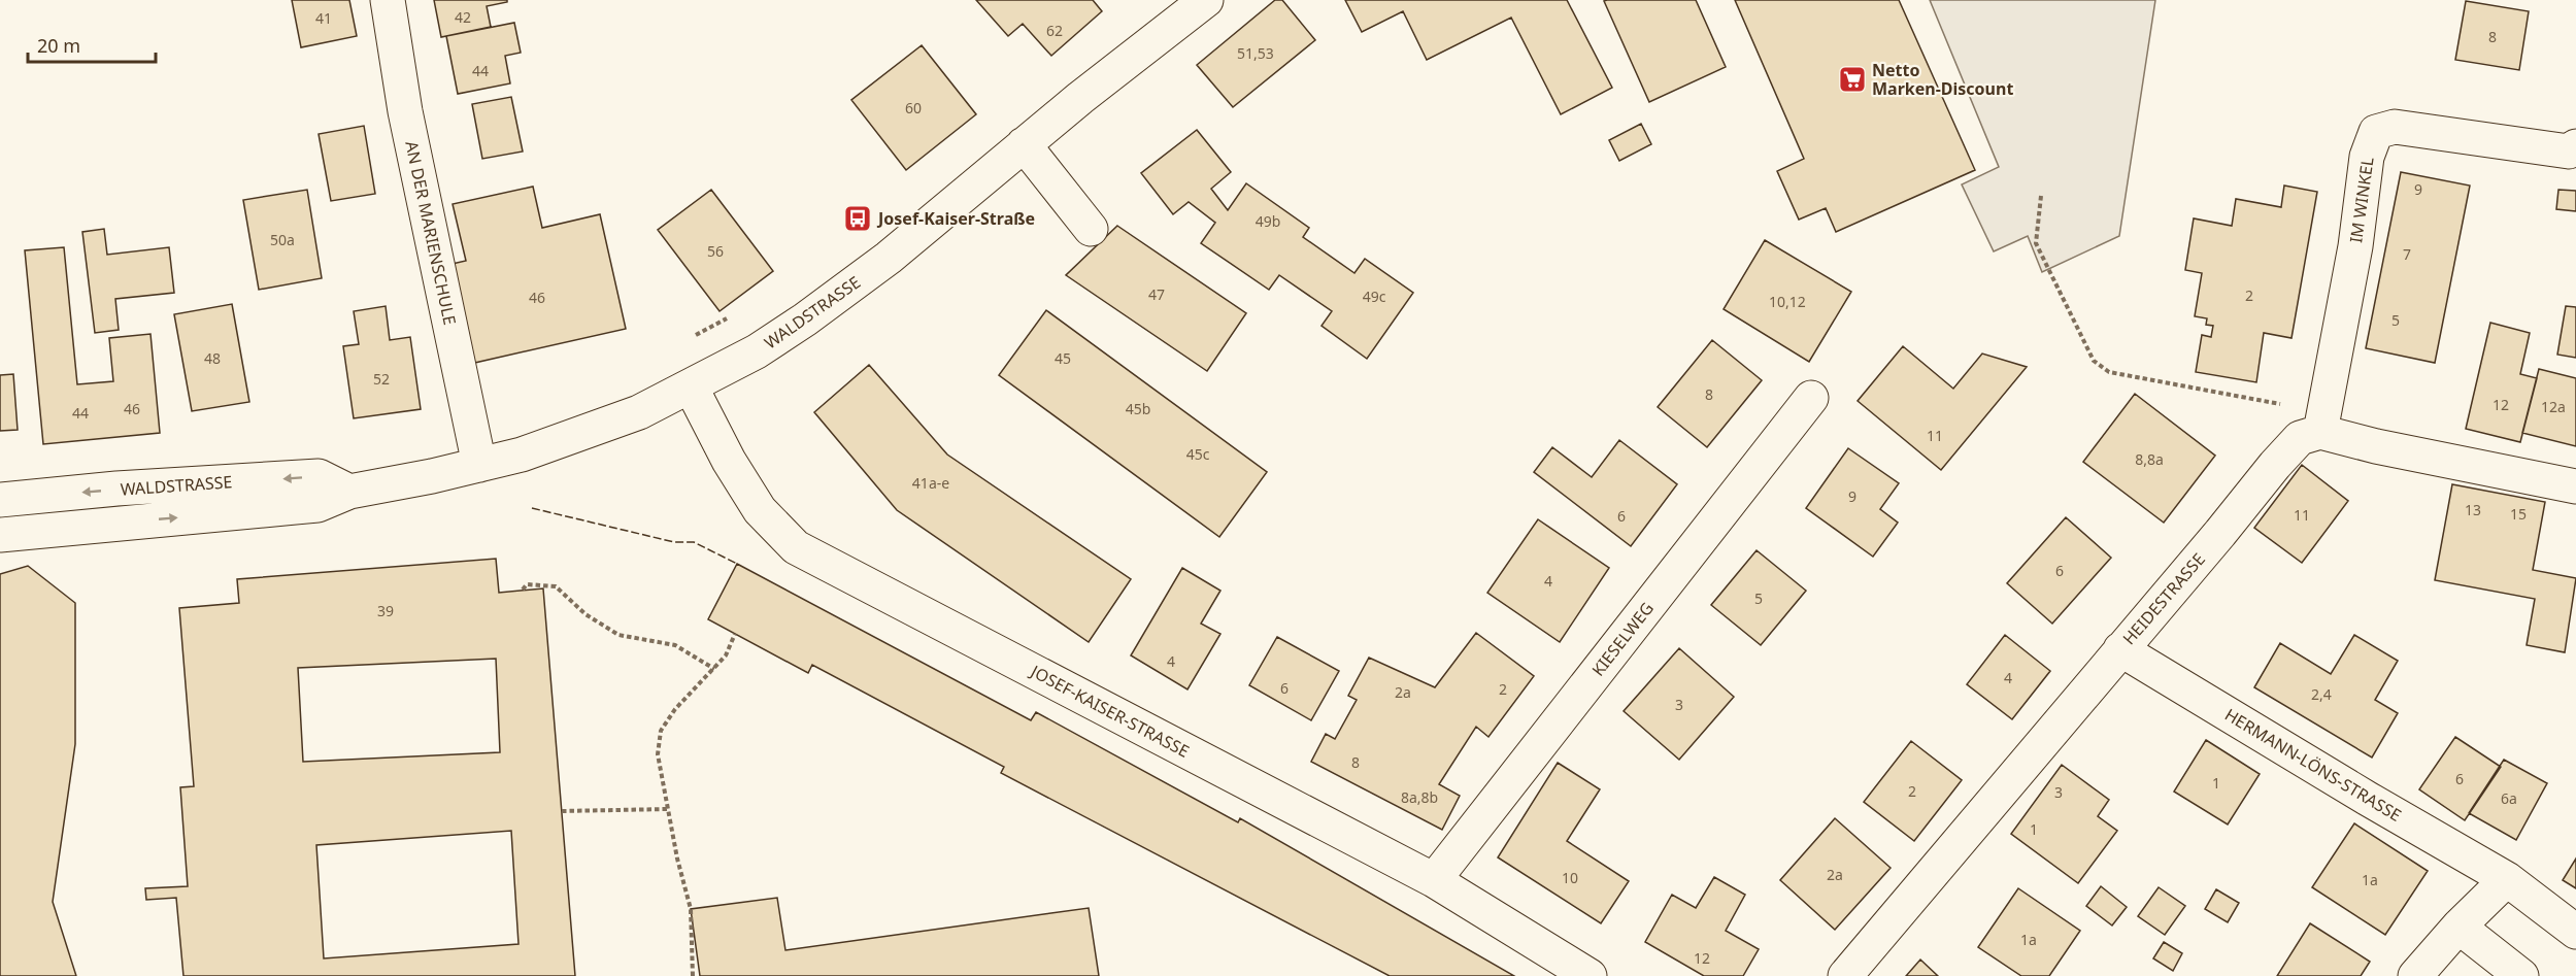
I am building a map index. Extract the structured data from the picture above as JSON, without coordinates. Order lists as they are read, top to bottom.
{
  "streets": {
    "street": [
      "IM WINKEL",
      "AN DER MARIENSCHULE",
      "WALDSTRASSE",
      "HEIDESTRASSE",
      "KIESELWEG",
      "JOSEF-KAISER-STRASSE",
      "HERMANN-LÖNS-STRASSE"
    ]
  },
  "crossings": [
    ["IM WINKEL", "HEIDESTRASSE"],
    ["AN DER MARIENSCHULE", "WALDSTRASSE"],
    ["WALDSTRASSE", "JOSEF-KAISER-STRASSE"],
    ["HEIDESTRASSE", "HERMANN-LÖNS-STRASSE"],
    ["KIESELWEG", "JOSEF-KAISER-STRASSE"]
  ],
  "places": {
    "supermarket": ["Netto Marken-Discount"],
    "bus stop": ["Josef-Kaiser-Straße"]
  },
  "house_numbers": [
    "42",
    "41",
    "62",
    "8",
    "51,53",
    "44",
    "60",
    "9",
    "49b",
    "50a",
    "56",
    "7",
    "47",
    "2",
    "49c",
    "46",
    "10,12",
    "5",
    "48",
    "45",
    "52",
    "8",
    "12",
    "12a",
    "46",
    "45b",
    "44",
    "11",
    "45c",
    "8,8a",
    "41a-e",
    "9",
    "13",
    "15",
    "11",
    "6",
    "6",
    "4",
    "5",
    "39",
    "4",
    "4",
    "6",
    "2",
    "2a",
    "2,4",
    "3",
    "8",
    "6",
    "1",
    "2",
    "3",
    "8a,8b",
    "6a",
    "1",
    "2a",
    "10",
    "1a",
    "1a",
    "12"
  ],
  "scale_bar": "20 m"
}
